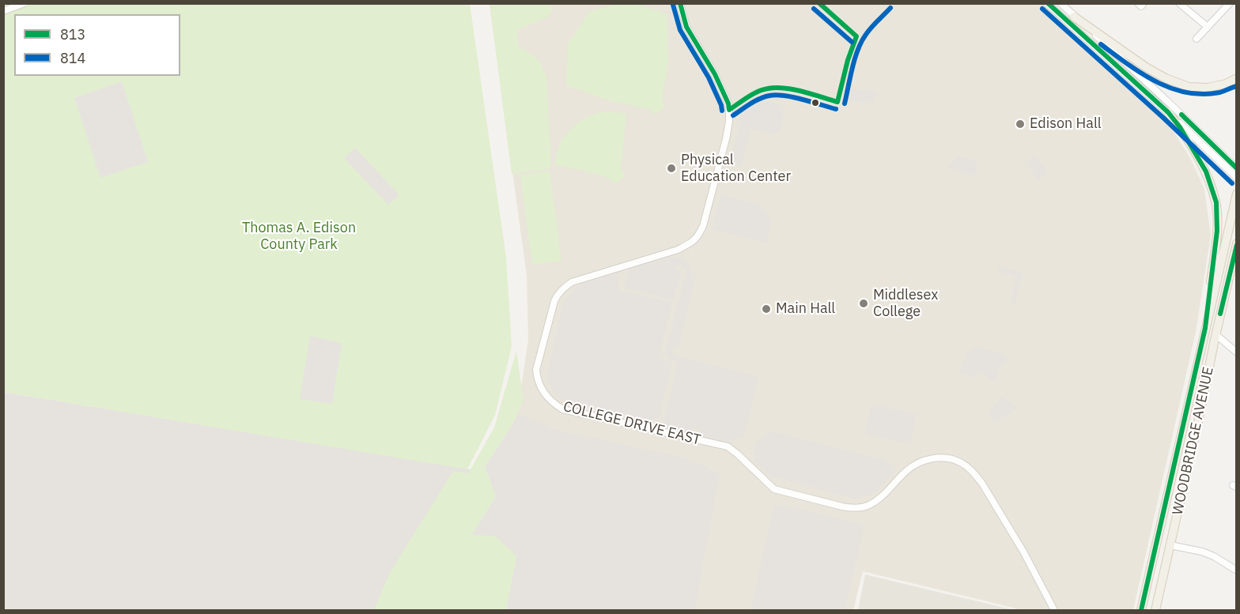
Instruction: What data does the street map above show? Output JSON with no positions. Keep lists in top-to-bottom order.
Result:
{
  "streets": {
    "main road": ["WOODBRIDGE AVENUE"],
    "street": ["COLLEGE DRIVE EAST"]
  },
  "parks": ["Thomas A. Edison County Park"],
  "places": [
    "Edison Hall",
    "Physical Education Center",
    "Middlesex College",
    "Main Hall"
  ],
  "lines": ["transit line 813", "transit line 814"],
  "legend": ["813", "814"]
}
